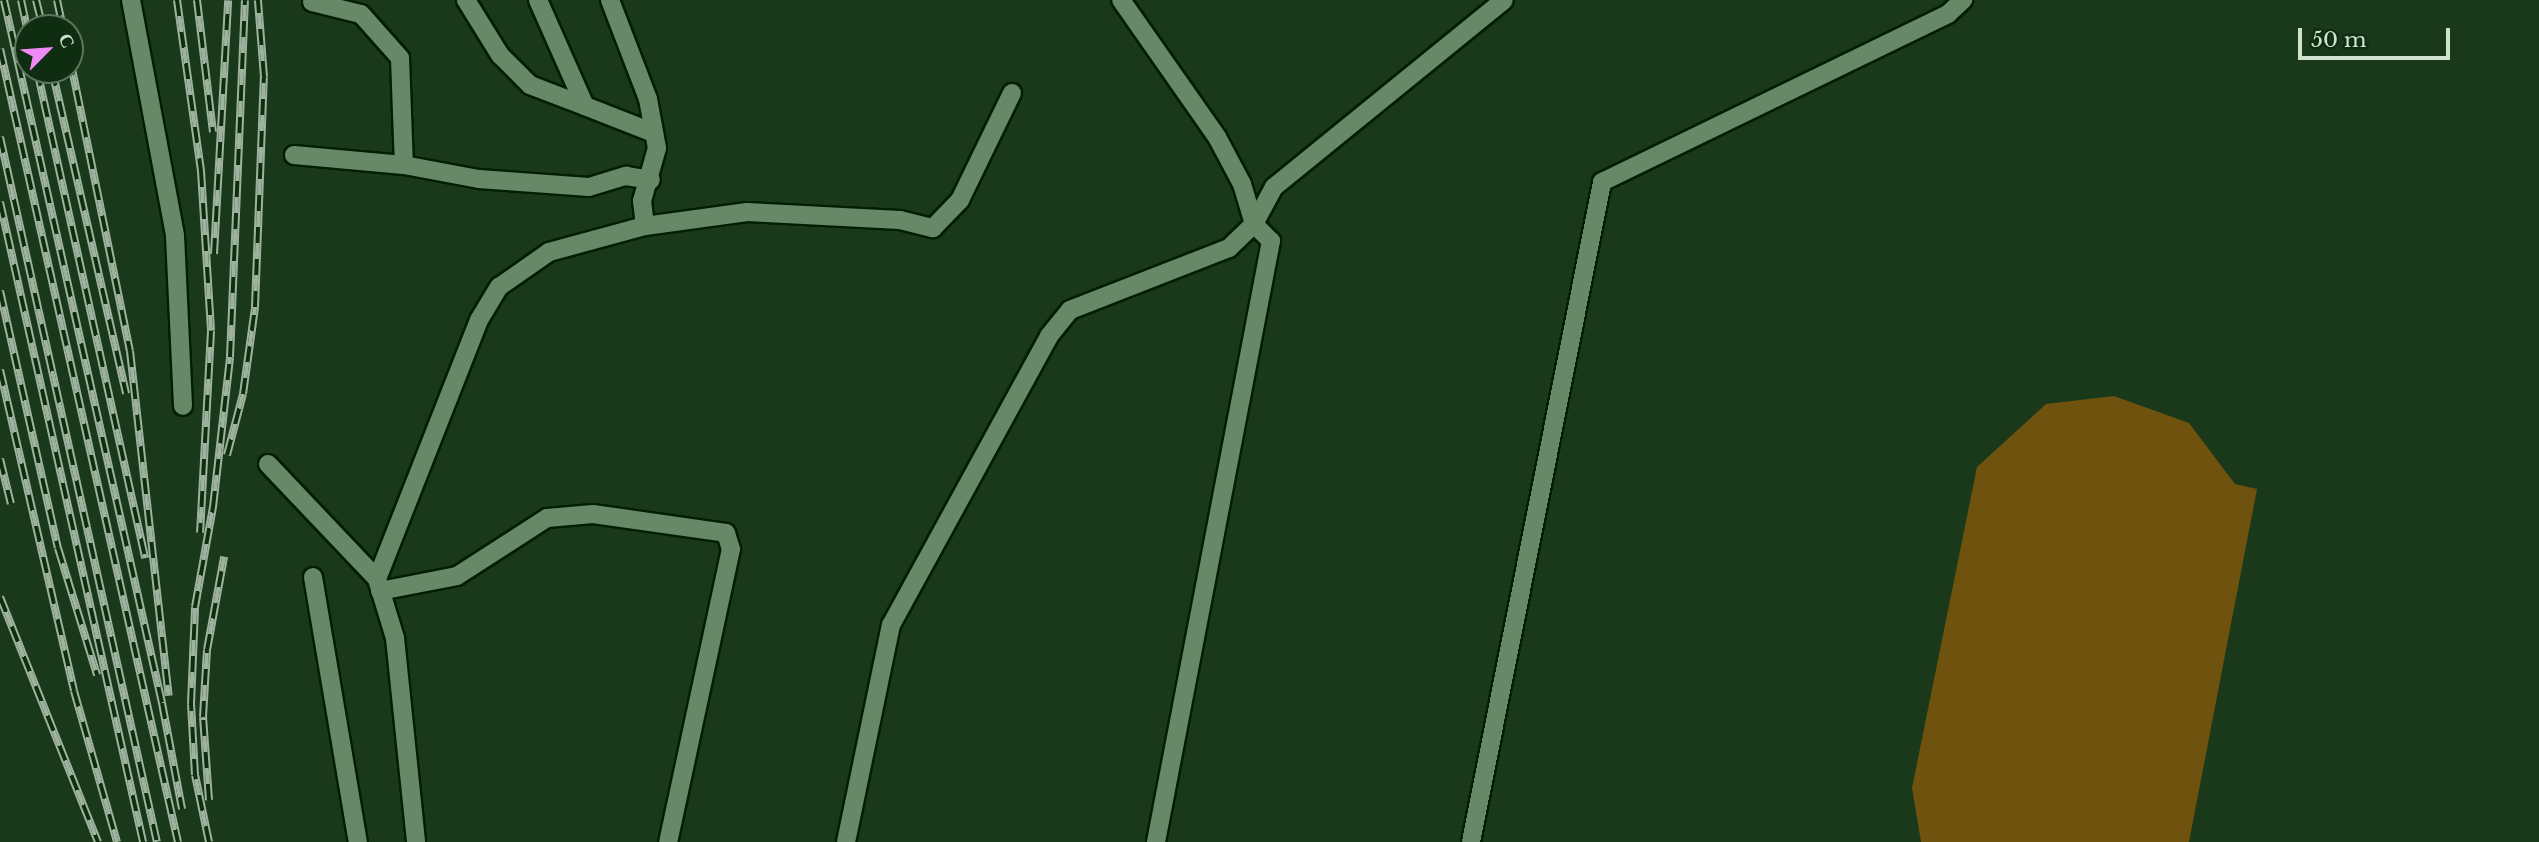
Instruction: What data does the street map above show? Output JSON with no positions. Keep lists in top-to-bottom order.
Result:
{
  "scale_bar": "50 m",
  "north": "top right"
}
